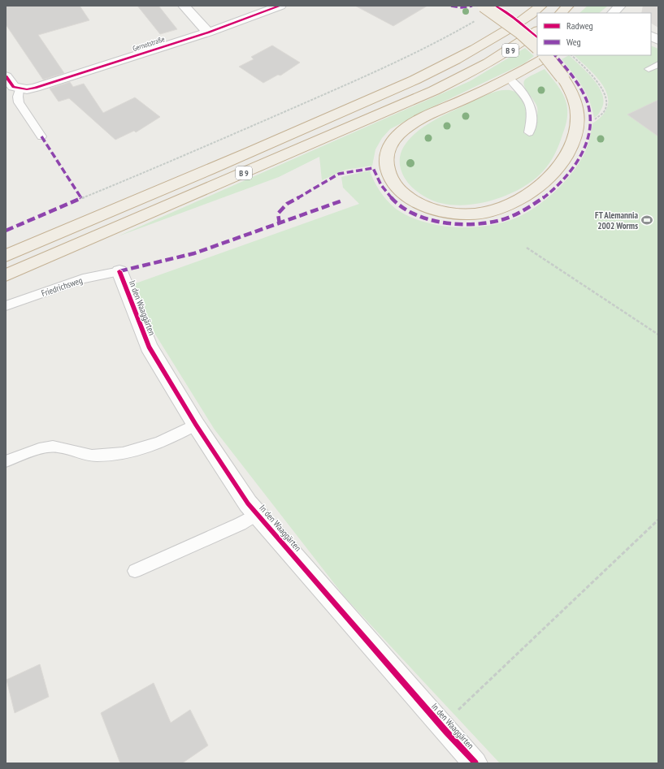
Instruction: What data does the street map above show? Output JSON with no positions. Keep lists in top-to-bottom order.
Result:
{
  "streets": {
    "highway": ["B 9"],
    "street": ["Gernotstraße", "In den Waaggärten"],
    "lane": ["Friedrichsweg"]
  },
  "crossings": [
    ["Friedrichsweg", "In den Waaggärten"]
  ],
  "places": {
    "sports": ["FT Alemannia 2002 Worms"]
  },
  "legend": ["Radweg", "Weg"]
}
